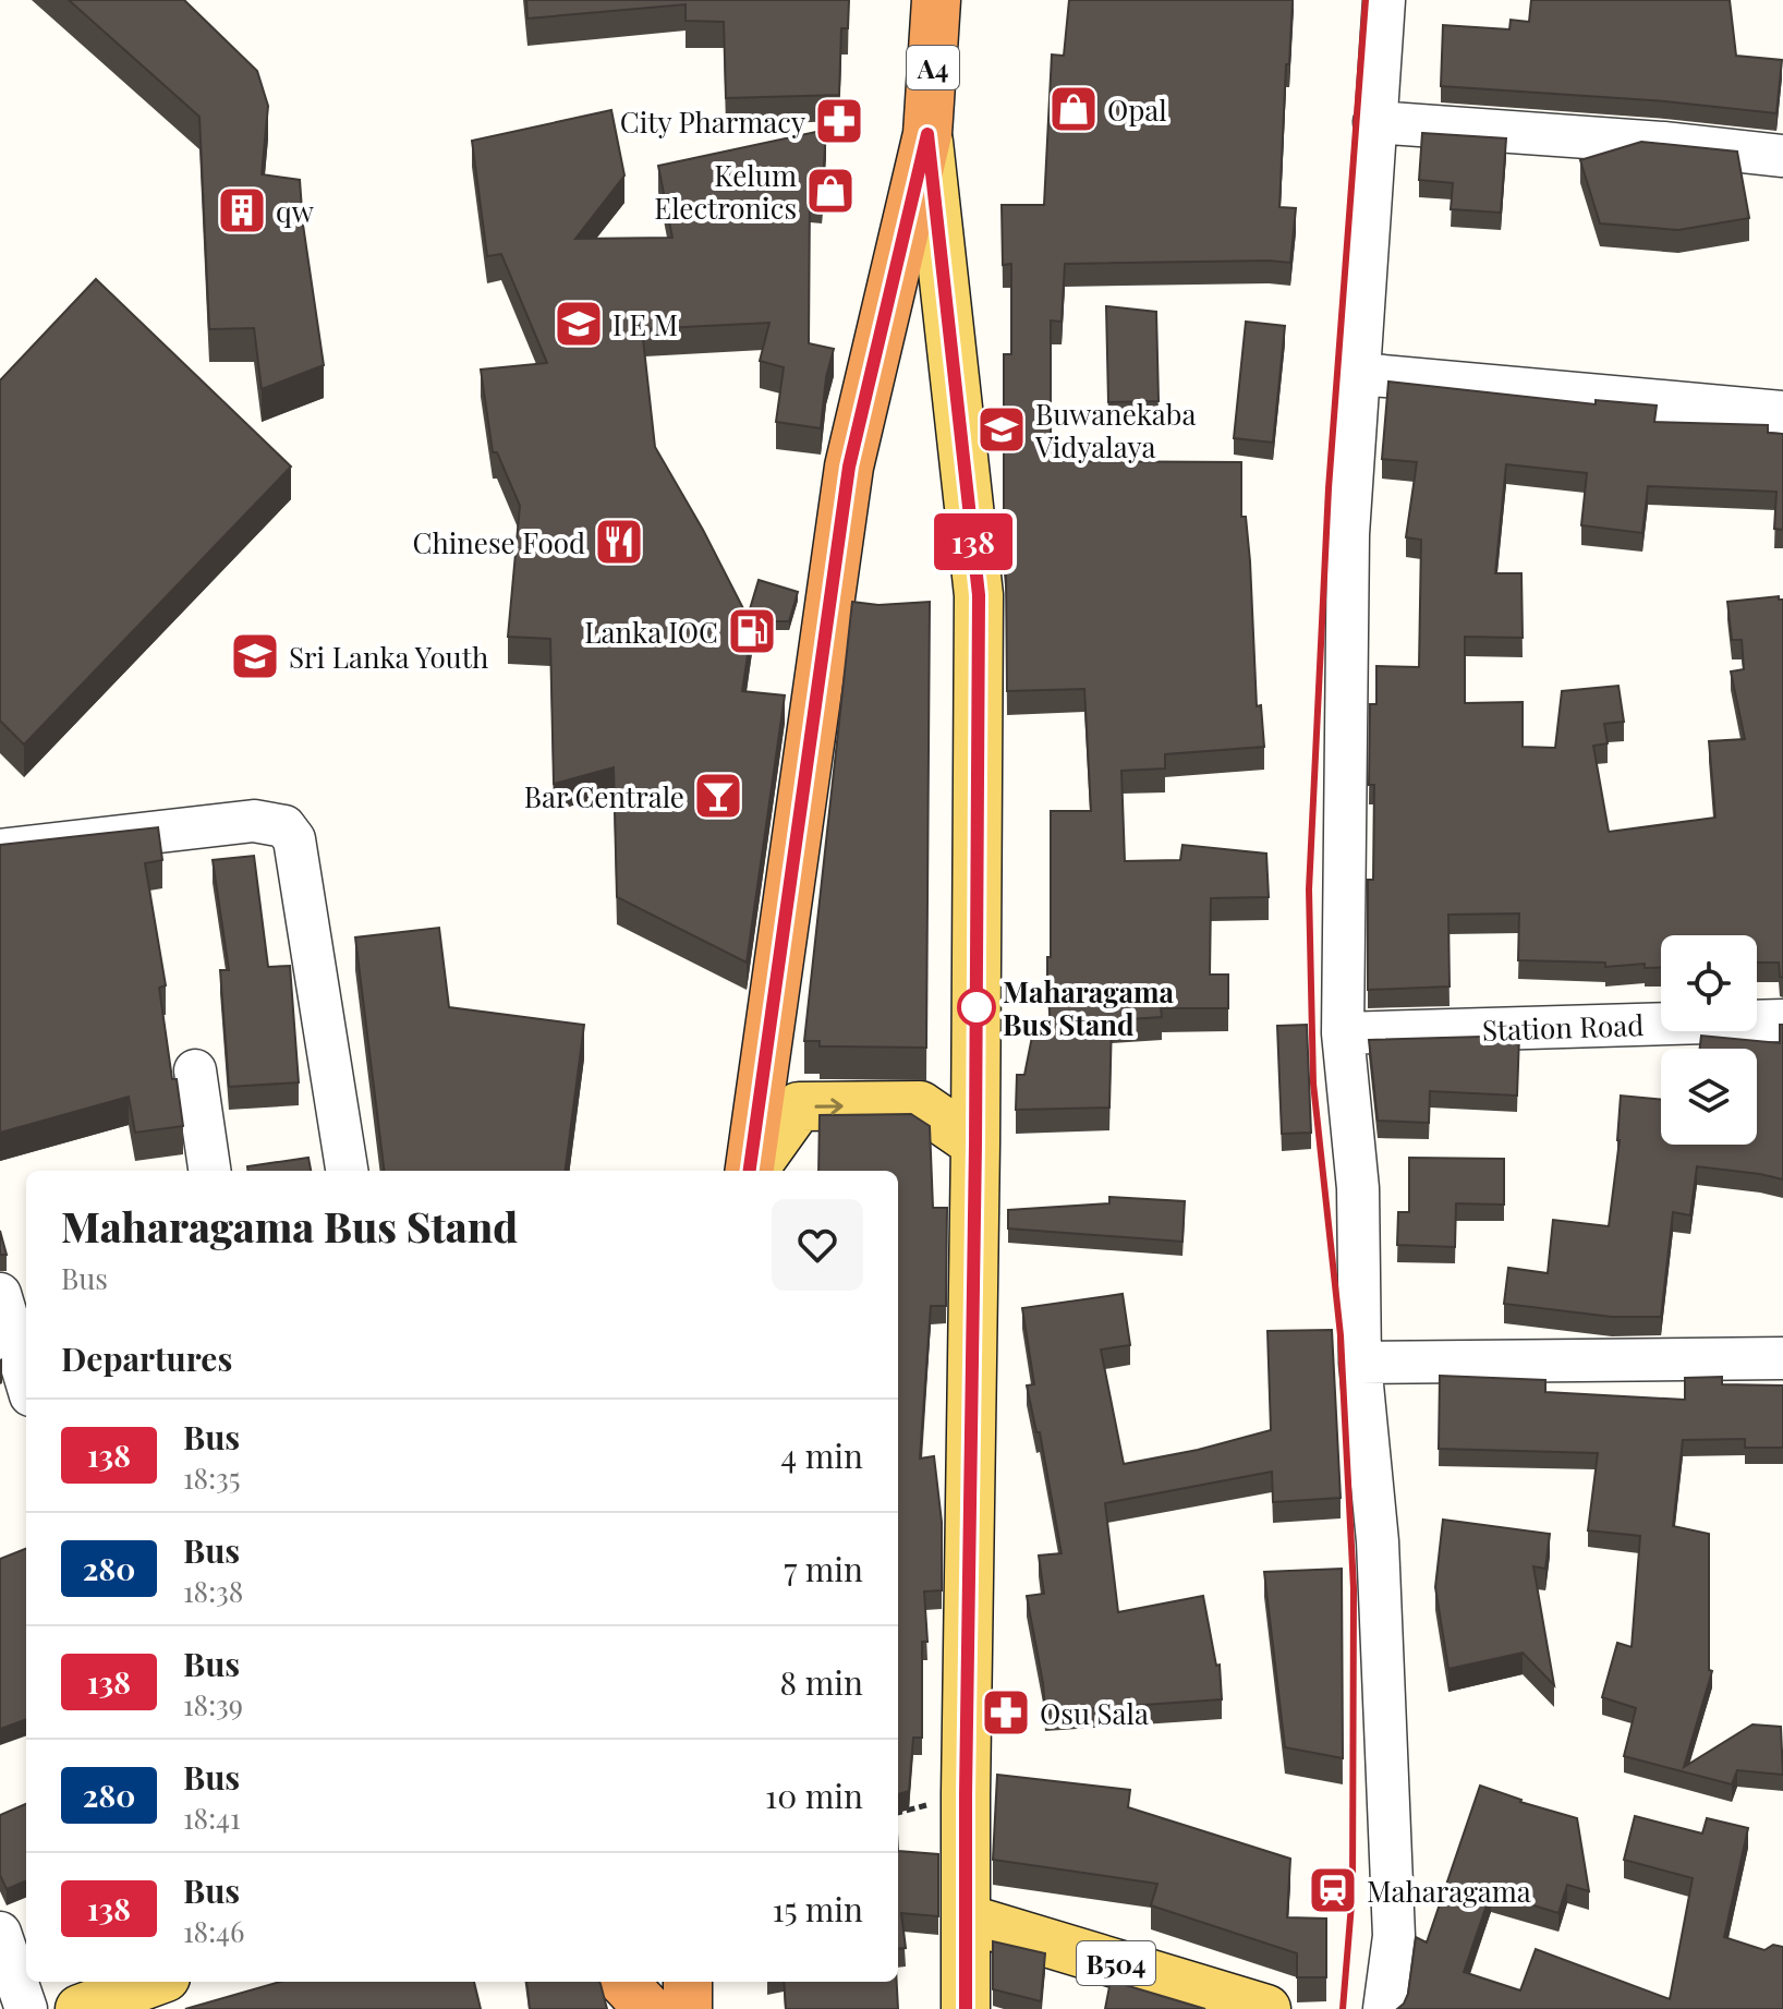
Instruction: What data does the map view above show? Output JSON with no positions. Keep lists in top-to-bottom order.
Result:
{
  "streets": {
    "highway": ["A4"],
    "main road": ["B504"],
    "street": ["Station Road"]
  },
  "places": {
    "shop": ["Opal", "Kelum Electronics"],
    "pharmacy": ["City Pharmacy", "Osu Sala"],
    "building": ["qw"],
    "school or university": ["I E M", "Buwanekaba Vidyalaya", "Sri Lanka Youth"],
    "restaurant": ["Chinese Food"],
    "fuel station": ["Lanka IOC"],
    "bar": ["Bar Centrale"],
    "other": ["Maharagama Bus Stand"],
    "station": ["Maharagama"]
  },
  "lines": ["bus line 138"],
  "page": {
    "on_map": "138",
    "heading": [
      ["Maharagama Bus Stand", "Bus"],
      "Departures"
    ],
    "list": [
      {
        "mark": "138",
        "name": "Bus",
        "note": "18:35",
        "value": "4 min"
      },
      {
        "mark": "280",
        "name": "Bus",
        "note": "18:38",
        "value": "7 min"
      },
      {
        "mark": "138",
        "name": "Bus",
        "note": "18:39",
        "value": "8 min"
      },
      {
        "mark": "280",
        "name": "Bus",
        "note": "18:41",
        "value": "10 min"
      },
      {
        "mark": "138",
        "name": "Bus",
        "note": "18:46",
        "value": "15 min"
      }
    ]
  }
}
